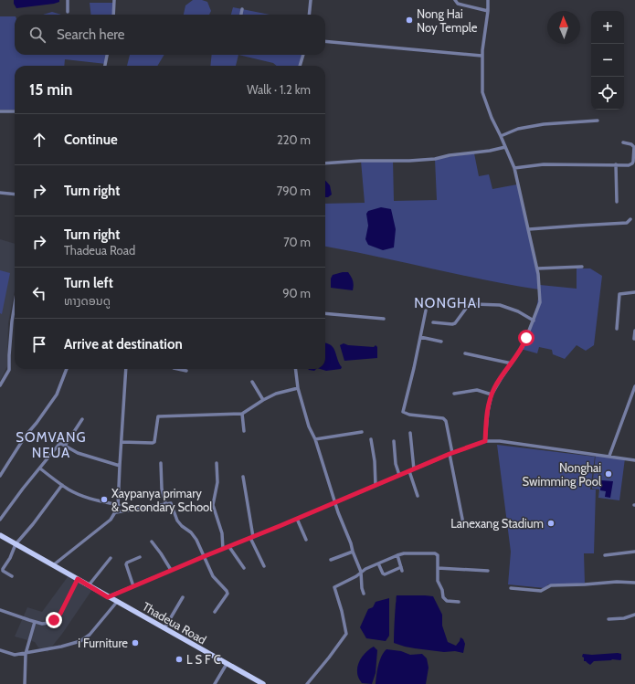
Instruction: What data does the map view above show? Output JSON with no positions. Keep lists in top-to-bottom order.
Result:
{
  "streets": {
    "main road": ["Thadeua Road"]
  },
  "districts": ["NONGHAI", "SOMVANG NEUA"],
  "places": [
    "Nong Hai Noy Temple",
    "Nonghai Swimming Pool",
    "Xaypanya primary & Secondary School",
    "Lanexang Stadium",
    "i Furniture",
    "L S F C"
  ],
  "north": "top",
  "page": {
    "map_buttons": ["+", "−"],
    "search": "Search here",
    "heading": ["15 min", "Walk · 1.2 km"],
    "list": [
      ["Continue", "220 m"],
      ["Turn right", "790 m"],
      ["Turn right", "Thadeua Road", "70 m"],
      ["Turn left", "ທາງດອນດູ", "90 m"],
      "Arrive at destination"
    ]
  }
}
